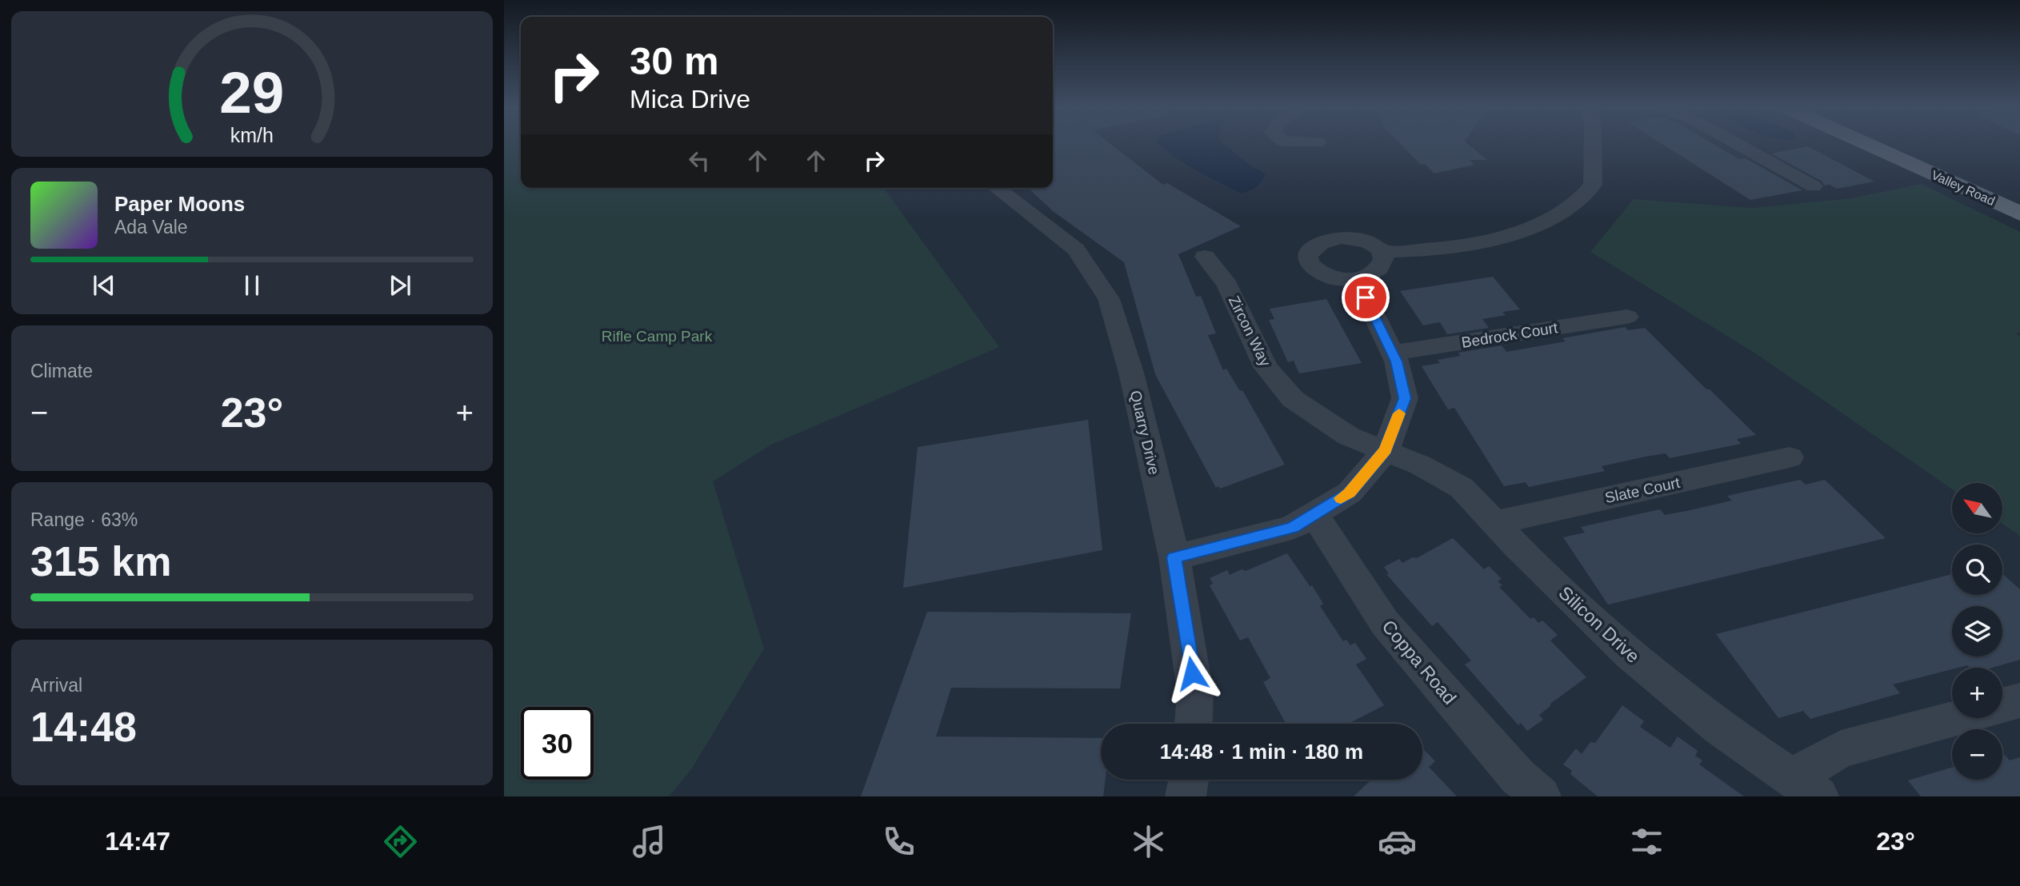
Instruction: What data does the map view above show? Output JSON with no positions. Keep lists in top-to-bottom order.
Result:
{
  "streets": {
    "main road": ["Valley Road"],
    "street": [
      "Zircon Way",
      "Bedrock Court",
      "Quarry Drive",
      "Slate Court",
      "Silicon Drive",
      "Coppa Road"
    ]
  },
  "crossings": [
    ["Zircon Way", "Silicon Drive"],
    ["Slate Court", "Silicon Drive"]
  ],
  "parks": ["Rifle Camp Park"],
  "north": "top left",
  "page": {
    "turn": ["30 m", "Mica Drive"],
    "song": ["Paper Moons", "Ada Vale"],
    "tile": [
      "Climate",
      ["Range · 63%", "315 km"],
      ["Arrival", "14:48"]
    ],
    "heat": ["−", "23°", "+"],
    "map_buttons": ["+", "−"],
    "limit": "30",
    "trip": "14:48 · 1 min · 180 m",
    "tabs": ["14:47", "23°"],
    "gauge": ["29", "km/h"]
  }
}
